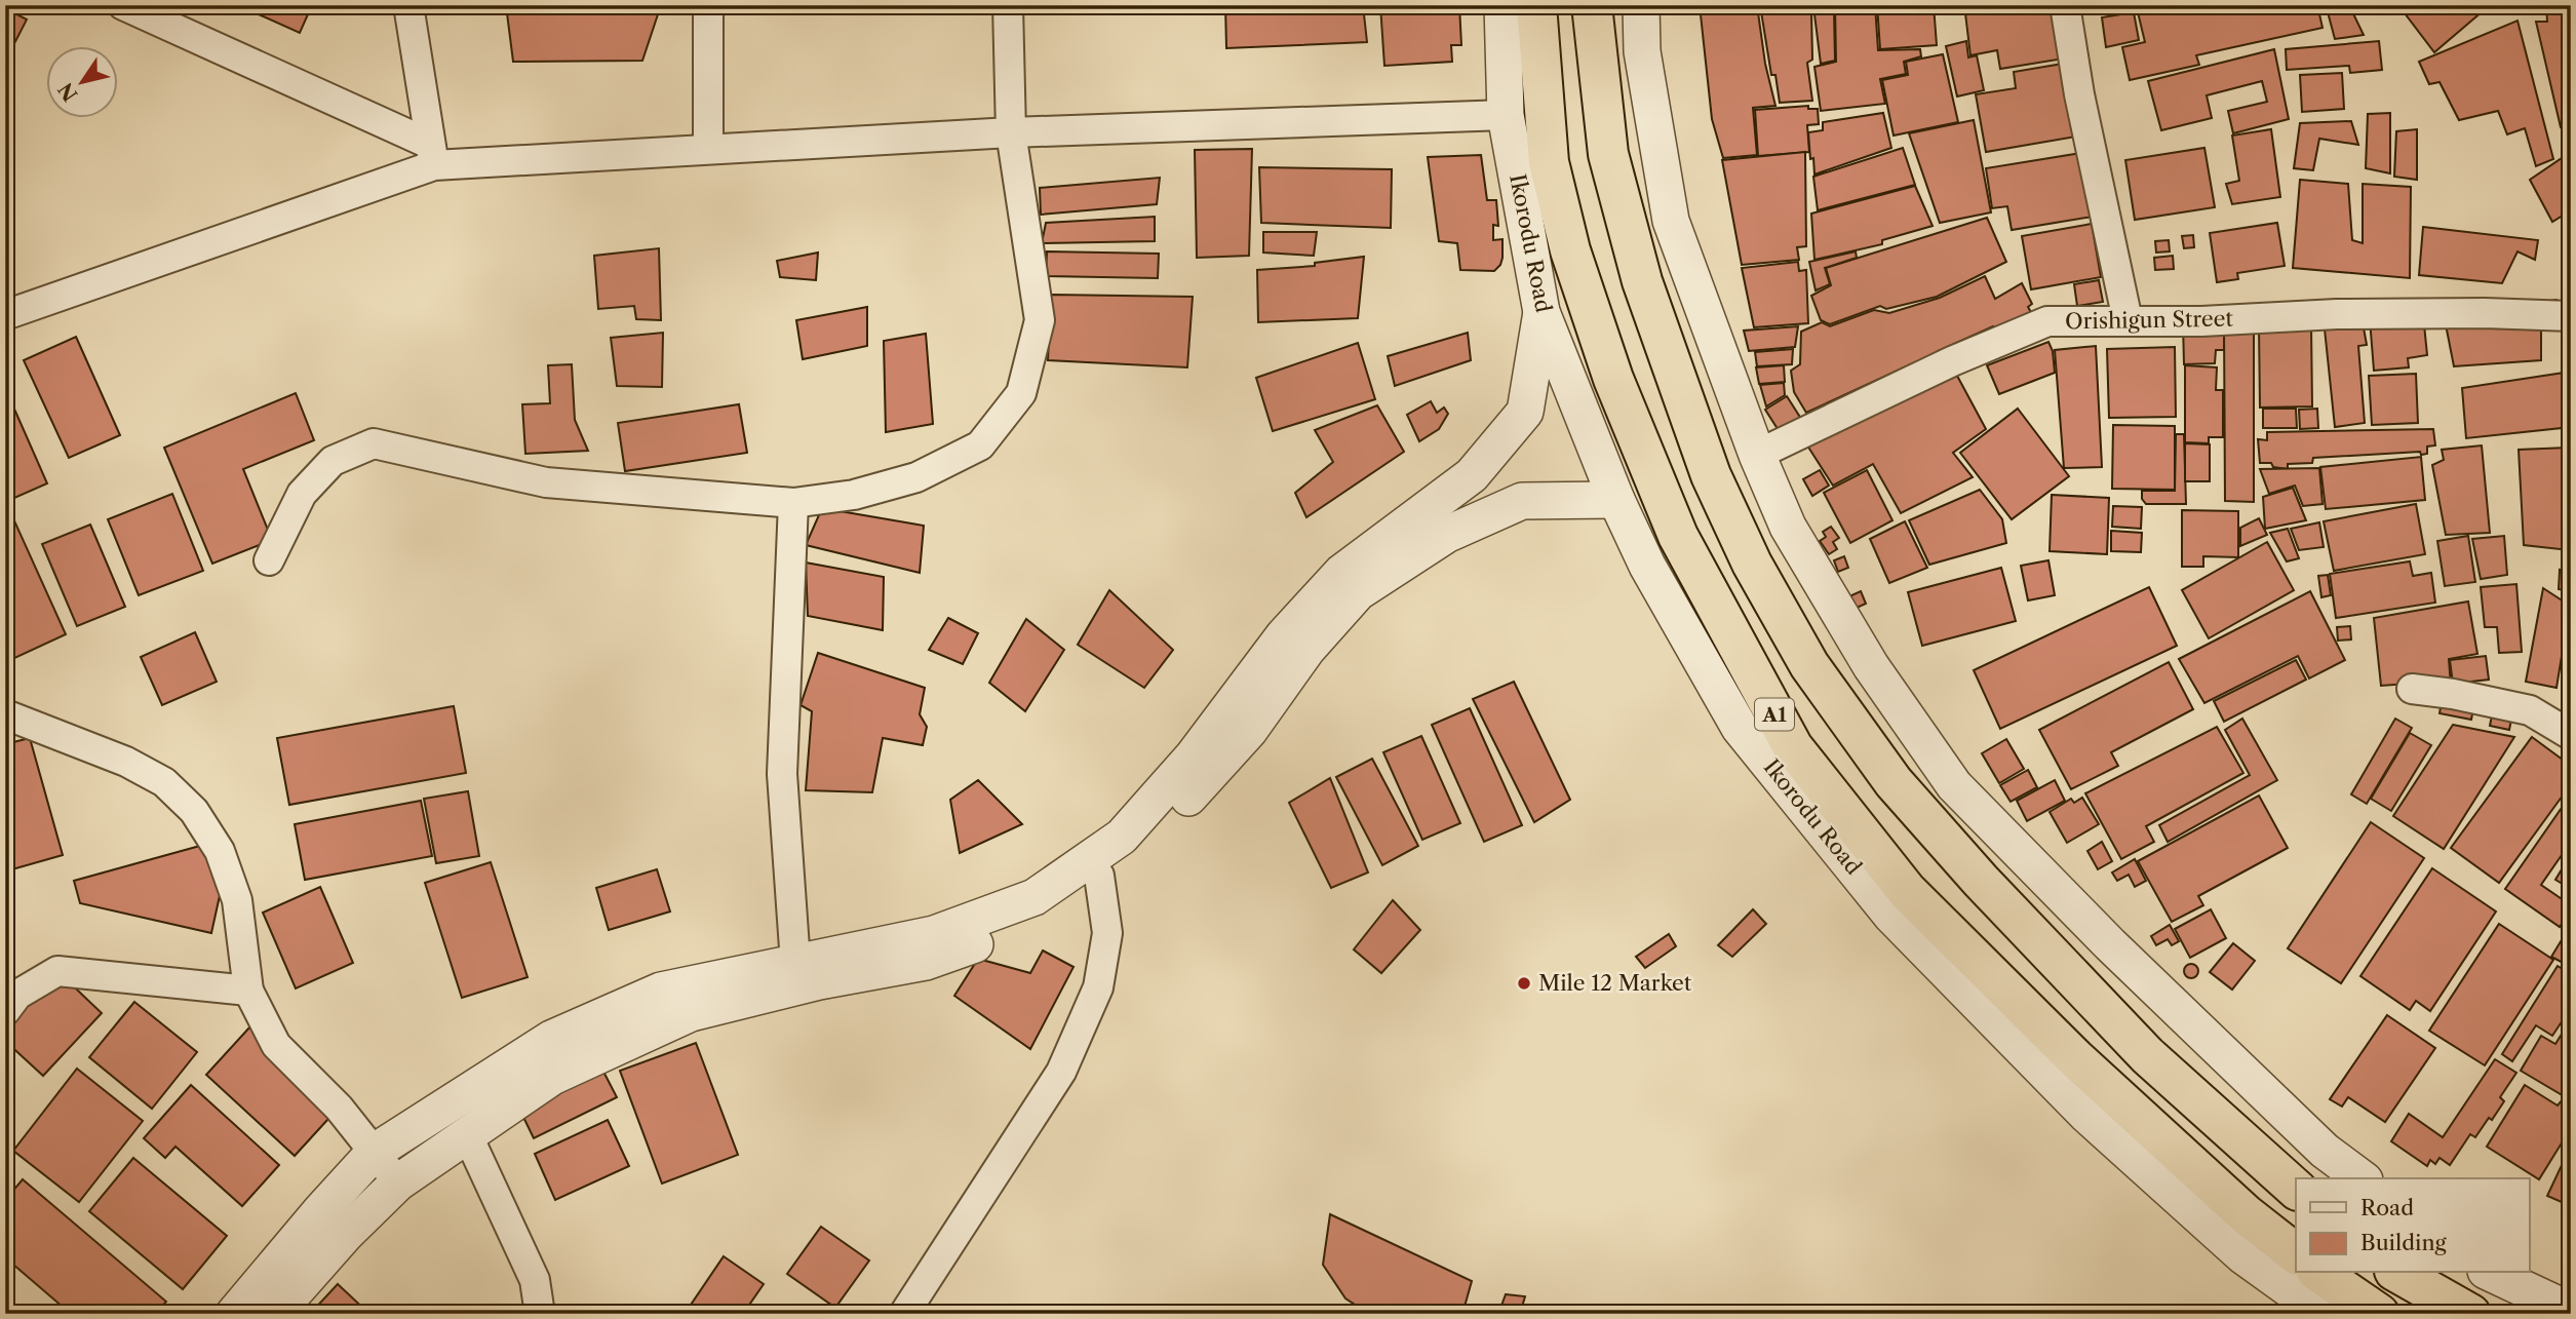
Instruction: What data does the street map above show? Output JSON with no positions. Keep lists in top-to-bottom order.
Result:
{
  "streets": {
    "highway": ["Ikorodu Road", "A1"],
    "street": ["Orishigun Street"]
  },
  "places": ["Mile 12 Market"],
  "legend": ["Road", "Building"],
  "north": "bottom left"
}
